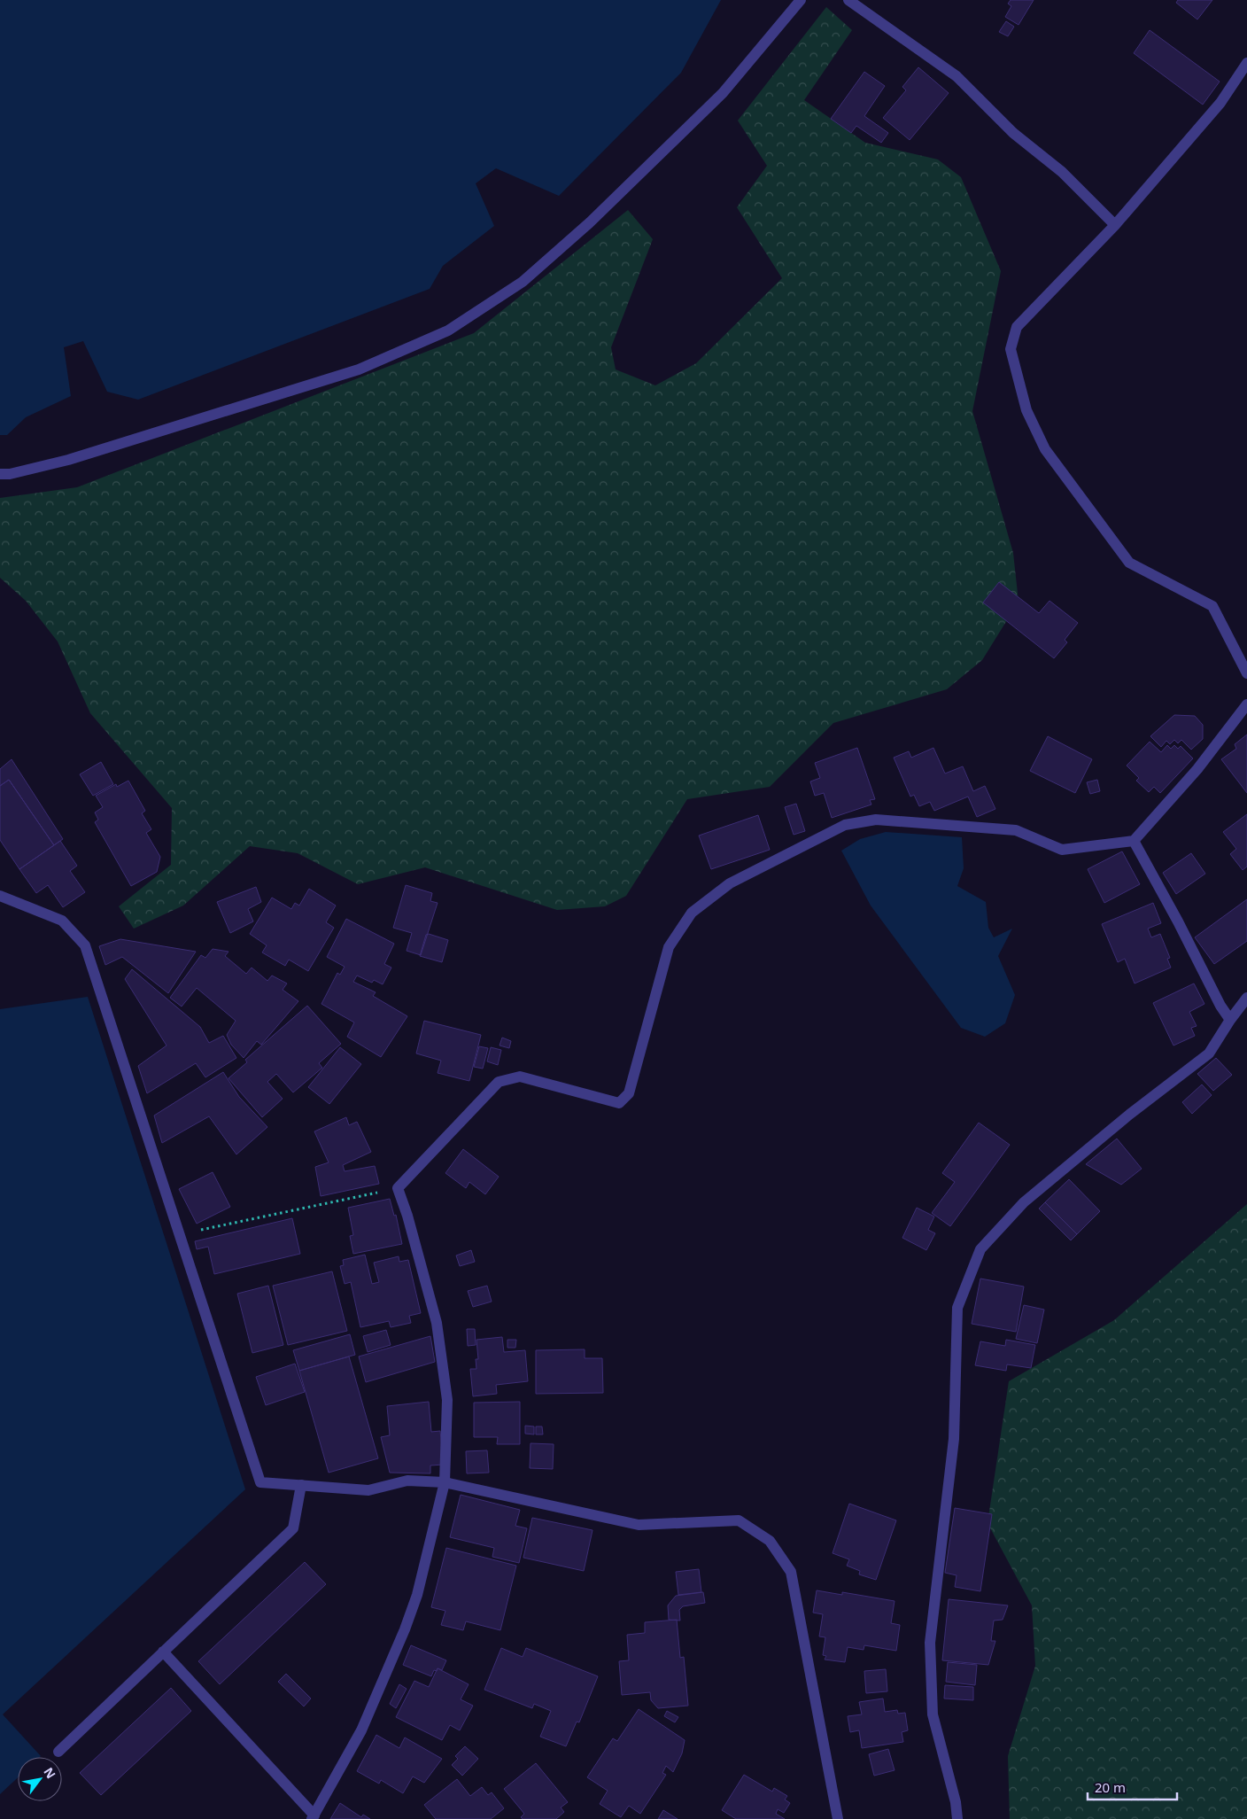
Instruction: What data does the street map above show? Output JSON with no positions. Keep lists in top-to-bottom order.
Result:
{
  "scale_bar": "20 m",
  "north": "top right"
}
